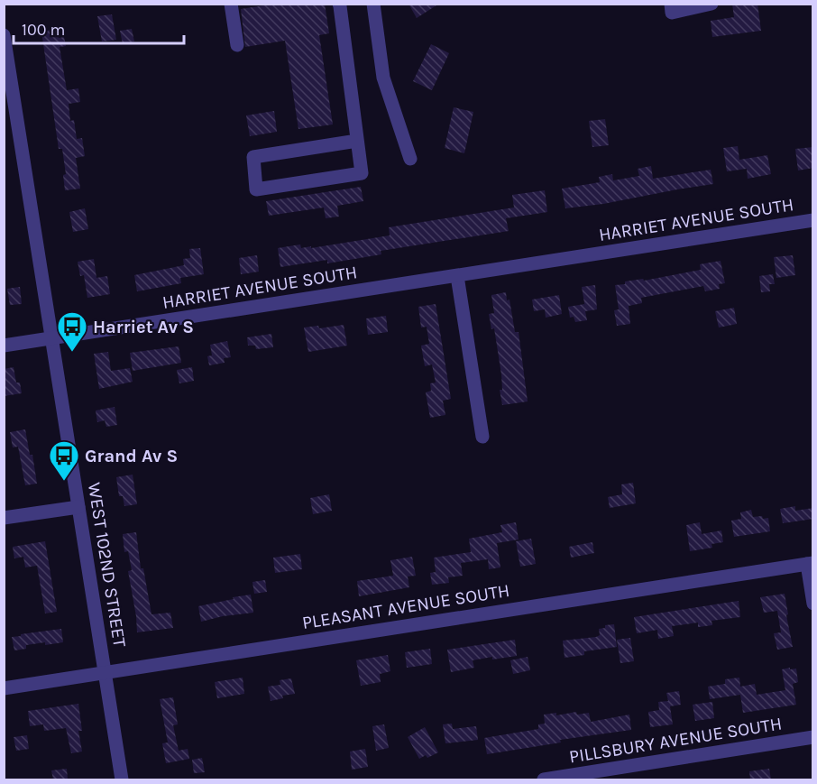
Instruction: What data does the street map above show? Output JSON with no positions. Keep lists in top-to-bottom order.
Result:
{
  "streets": {
    "street": [
      "HARRIET AVENUE SOUTH",
      "WEST 102ND STREET",
      "PLEASANT AVENUE SOUTH",
      "PILLSBURY AVENUE SOUTH"
    ]
  },
  "crossings": [
    ["HARRIET AVENUE SOUTH", "WEST 102ND STREET"],
    ["WEST 102ND STREET", "PLEASANT AVENUE SOUTH"]
  ],
  "places": {
    "bus stop": ["Harriet Av S", "Grand Av S"]
  },
  "scale_bar": "100 m"
}
